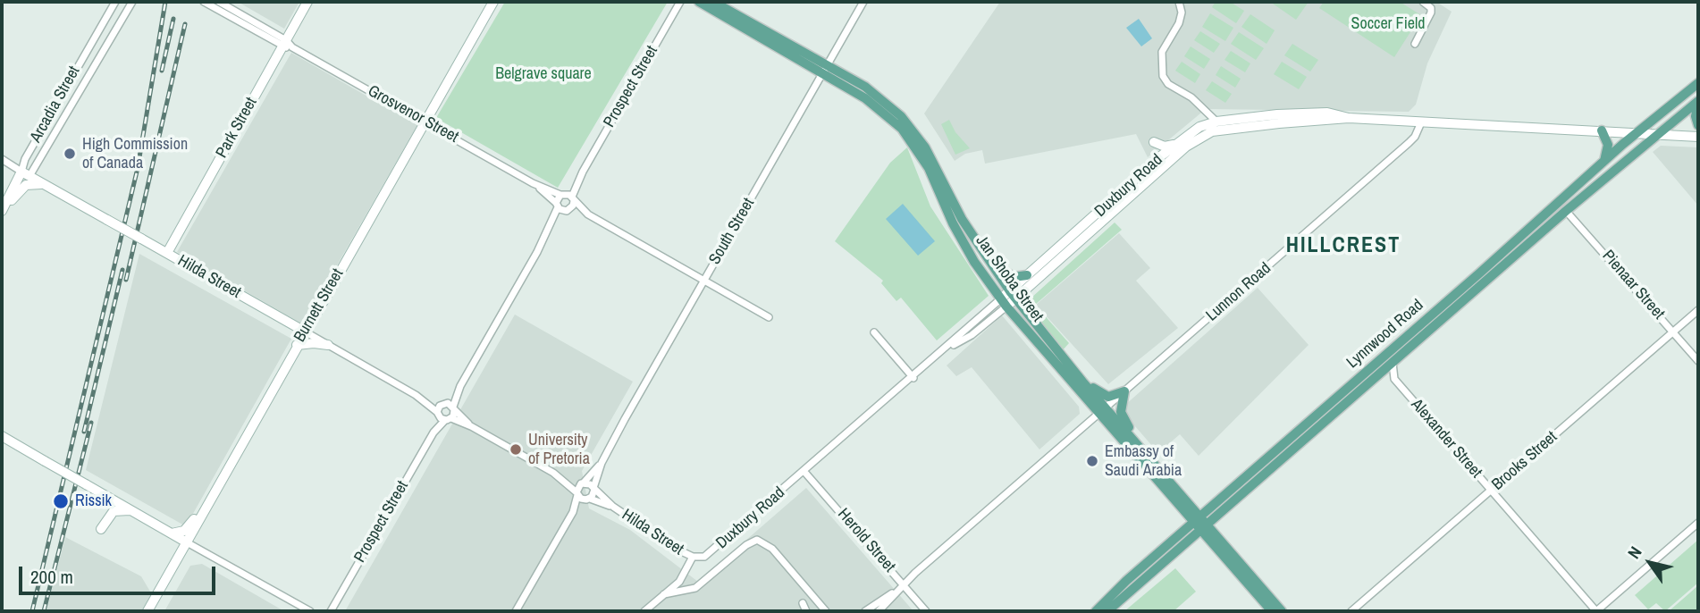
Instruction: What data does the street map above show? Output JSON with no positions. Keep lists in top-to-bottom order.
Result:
{
  "streets": {
    "main road": ["Jan Shoba Street", "Lynnwood Road"],
    "street": [
      "Prospect Street",
      "Arcadia Street",
      "Grosvenor Street",
      "Park Street",
      "Duxbury Road",
      "South Street",
      "Hilda Street",
      "Pienaar Street",
      "Lunnon Road",
      "Burnett Street",
      "Alexander Street",
      "Brooks Street",
      "Herold Street"
    ]
  },
  "crossings": [
    ["Prospect Street", "Grosvenor Street"],
    ["Prospect Street", "Hilda Street"],
    ["Arcadia Street", "Hilda Street"],
    ["Grosvenor Street", "Park Street"],
    ["Grosvenor Street", "South Street"],
    ["Grosvenor Street", "Burnett Street"],
    ["Park Street", "Hilda Street"],
    ["Duxbury Road", "Hilda Street"],
    ["Duxbury Road", "Jan Shoba Street"],
    ["Duxbury Road", "Lunnon Road"],
    ["Duxbury Road", "Lynnwood Road"],
    ["Duxbury Road", "Herold Street"],
    ["South Street", "Hilda Street"],
    ["South Street", "Jan Shoba Street"],
    ["Hilda Street", "Burnett Street"],
    ["Jan Shoba Street", "Lunnon Road"],
    ["Jan Shoba Street", "Lynnwood Road"],
    ["Pienaar Street", "Lynnwood Road"],
    ["Pienaar Street", "Brooks Street"],
    ["Lunnon Road", "Herold Street"],
    ["Alexander Street", "Brooks Street"]
  ],
  "districts": ["HILLCREST"],
  "parks": ["Soccer Field", "Belgrave square"],
  "places": [
    "High Commission of Canada",
    "University of Pretoria",
    "Embassy of Saudi Arabia",
    "Rissik"
  ],
  "scale_bar": "200 m",
  "north": "top left"
}
